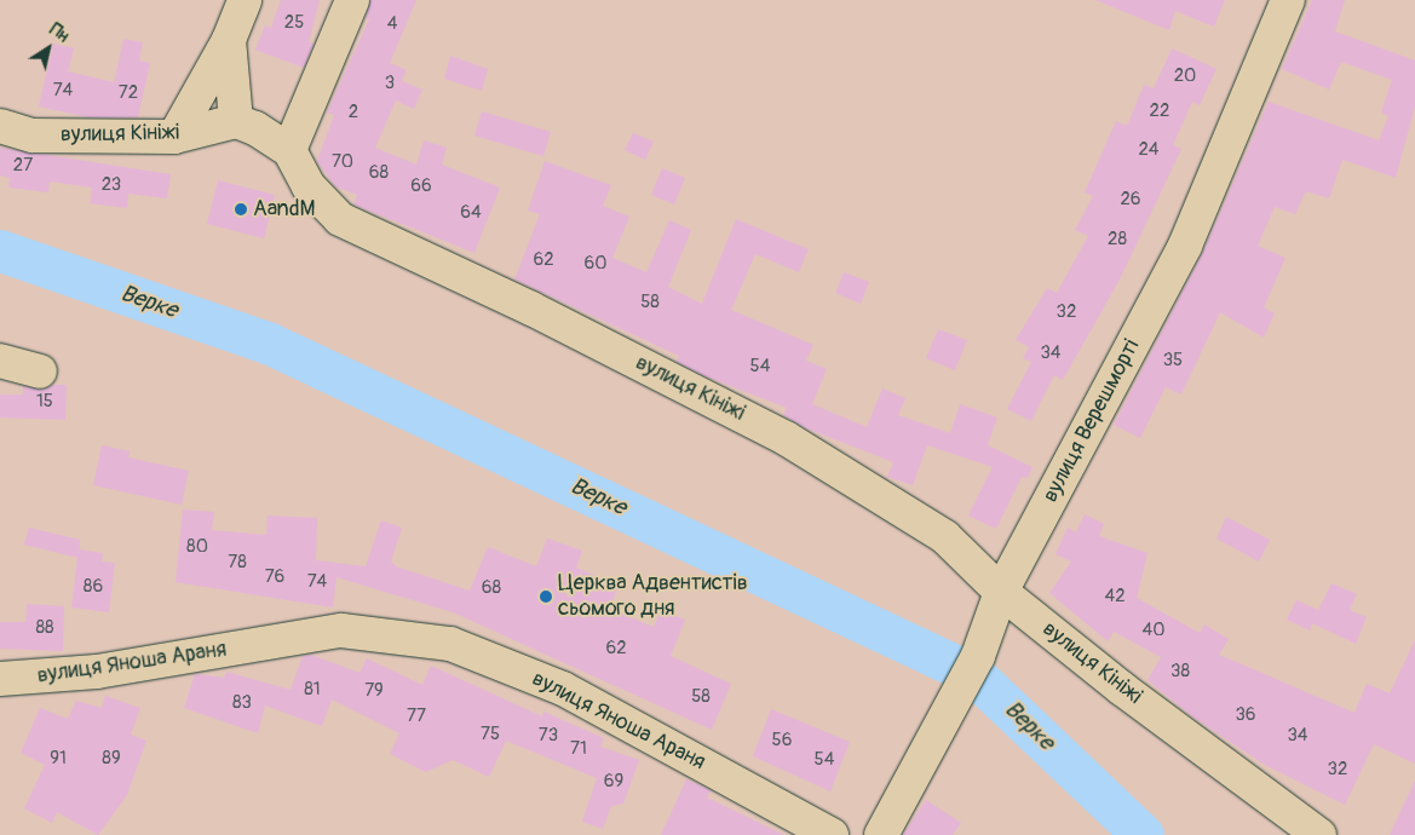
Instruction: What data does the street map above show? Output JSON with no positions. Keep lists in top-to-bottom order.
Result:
{
  "streets": {
    "street": ["вулиця Кініжі", "вулиця Верешморті", "вулиця Яноша Араня"]
  },
  "crossings": [
    ["вулиця Кініжі", "вулиця Верешморті"]
  ],
  "water": ["Верке"],
  "places": ["AandM", "Церква Адвентистів сьомого дня"],
  "house_numbers": [
    "25",
    "4",
    "20",
    "3",
    "74",
    "72",
    "22",
    "2",
    "24",
    "70",
    "27",
    "68",
    "23",
    "66",
    "26",
    "64",
    "28",
    "62",
    "60",
    "58",
    "32",
    "34",
    "35",
    "54",
    "15",
    "80",
    "78",
    "76",
    "74",
    "86",
    "68",
    "42",
    "88",
    "40",
    "62",
    "38",
    "81",
    "79",
    "58",
    "83",
    "36",
    "77",
    "75",
    "73",
    "34",
    "56",
    "71",
    "91",
    "89",
    "54",
    "32",
    "69"
  ],
  "north": "top right"
}
